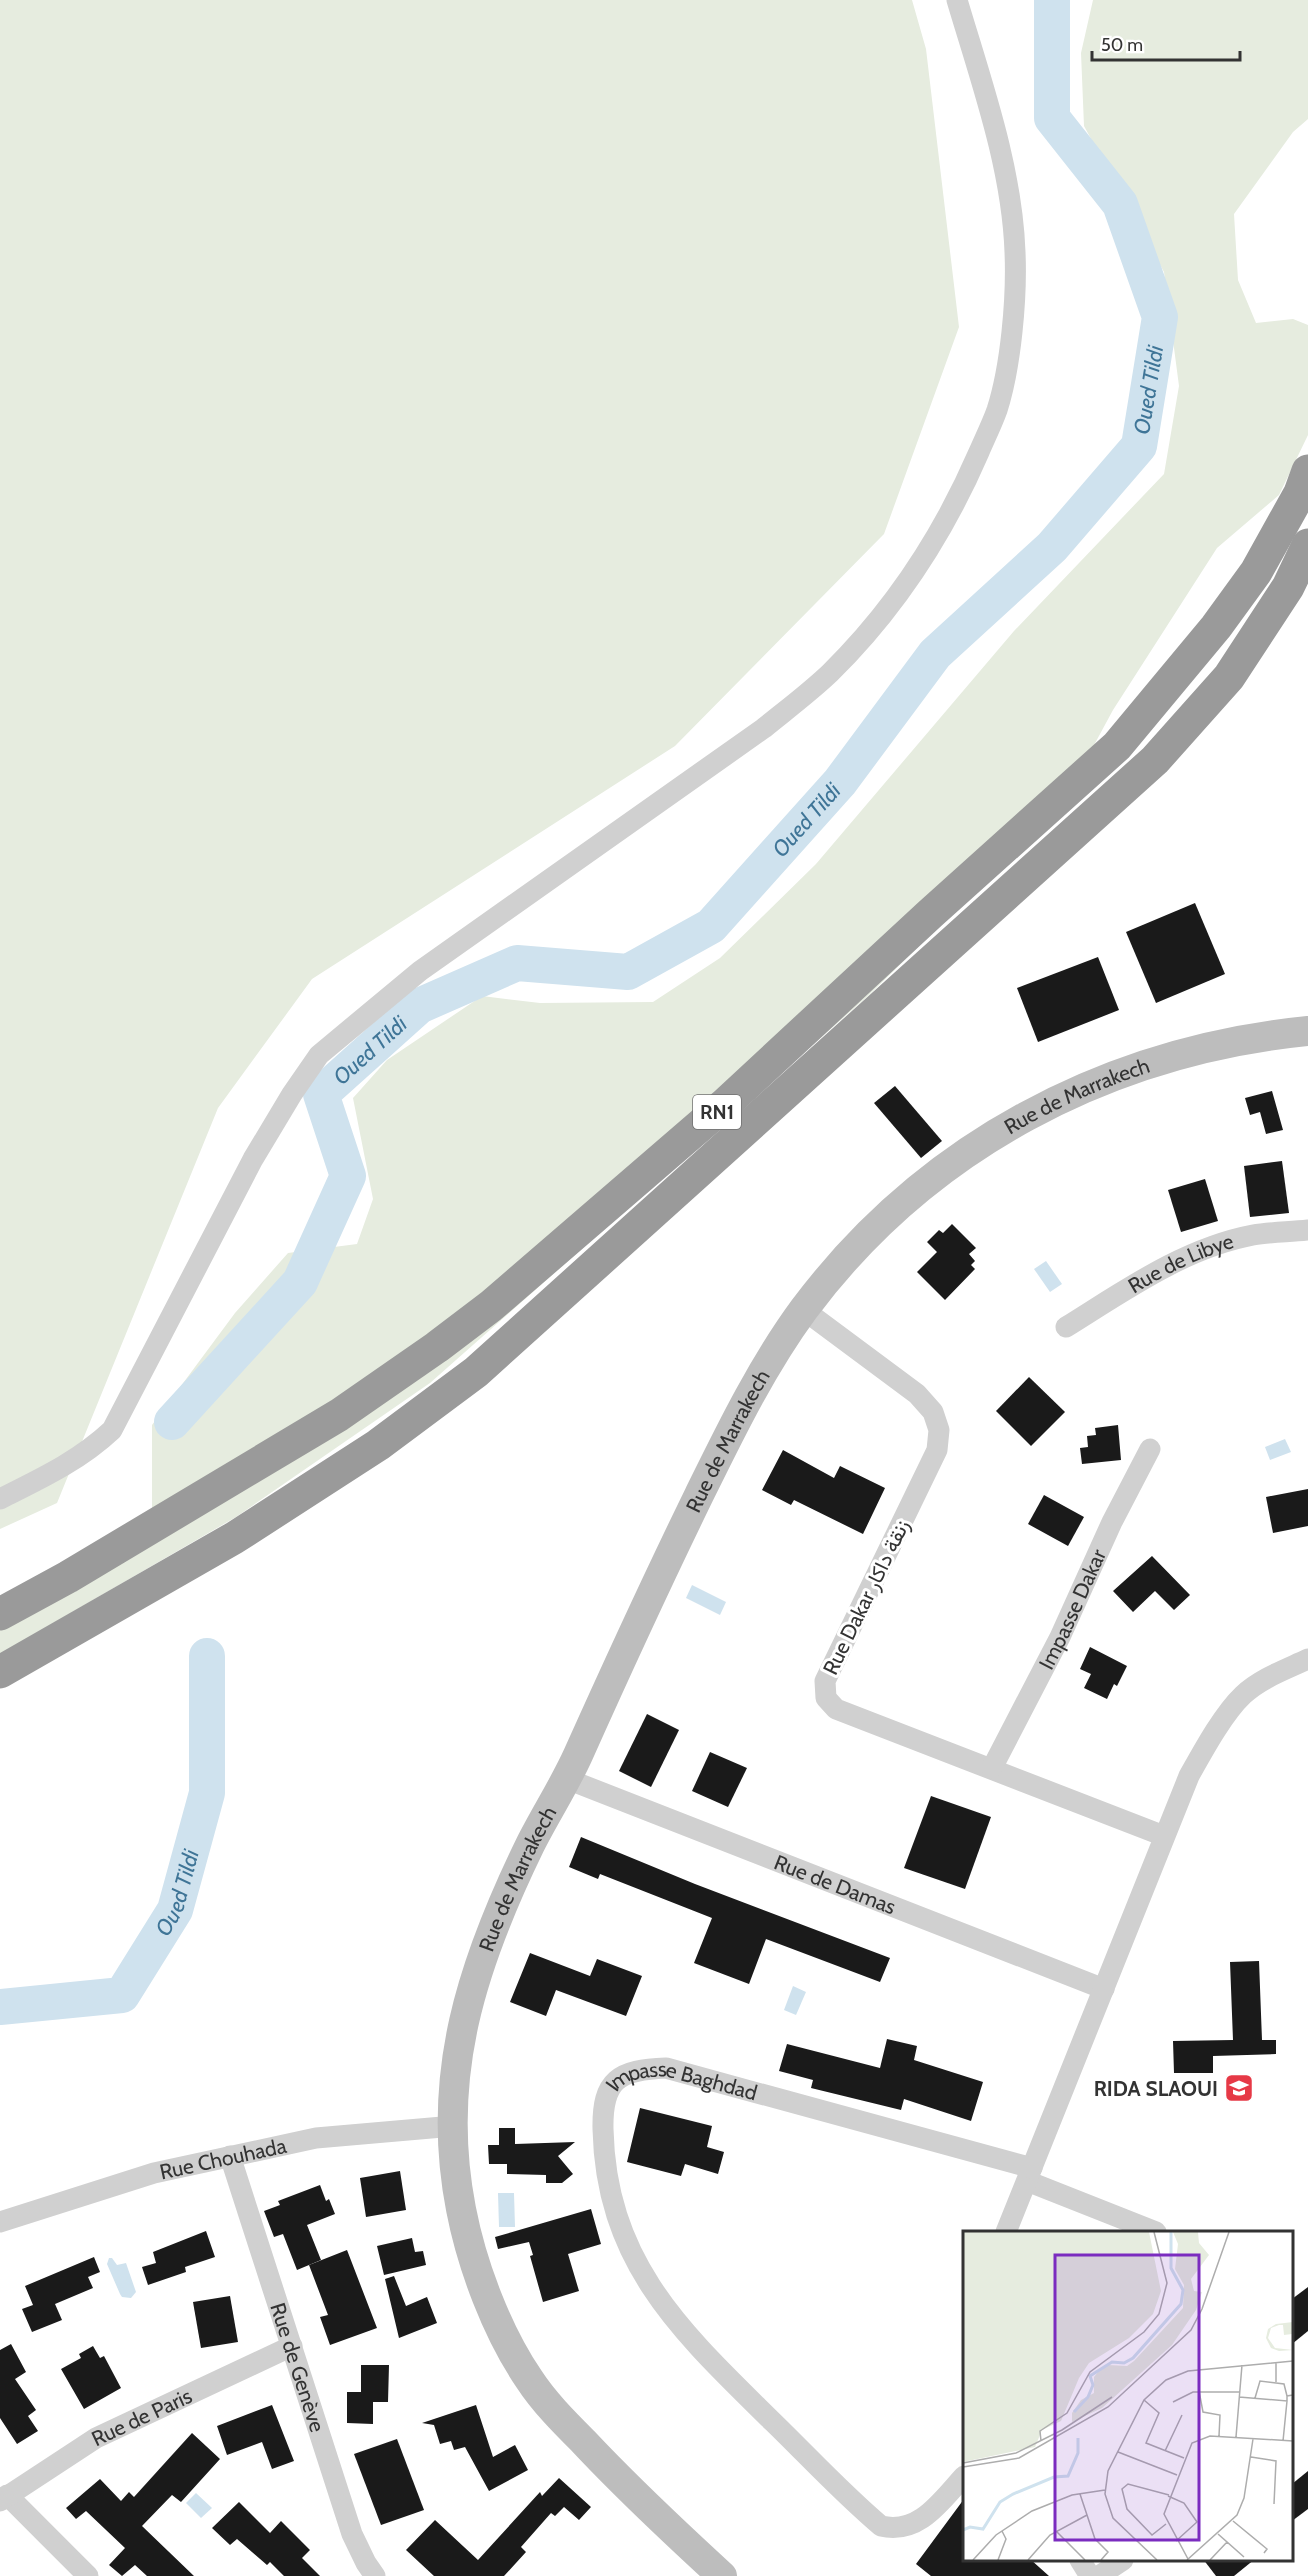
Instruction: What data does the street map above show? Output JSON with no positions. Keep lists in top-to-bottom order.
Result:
{
  "streets": {
    "highway": ["RN1"],
    "street": [
      "Rue de Marrakech",
      "Rue de Libye",
      "Rue Dakar زنقة داكار",
      "Impasse Dakar",
      "Rue de Damas",
      "Impasse Baghdad",
      "Rue Chouhada",
      "Rue de Genève",
      "Rue de Paris"
    ]
  },
  "crossings": [
    ["Rue de Marrakech", "Rue Dakar زنقة داكار"],
    ["Rue de Marrakech", "Rue de Damas"],
    ["Rue de Marrakech", "Rue Chouhada"],
    ["Rue Dakar زنقة داكار", "Impasse Dakar"],
    ["Rue Chouhada", "Rue de Genève"],
    ["Rue de Genève", "Rue de Paris"]
  ],
  "water": ["Oued Tildi"],
  "places": {
    "school or university": ["RIDA SLAOUI"]
  },
  "scale_bar": "50 m"
}
